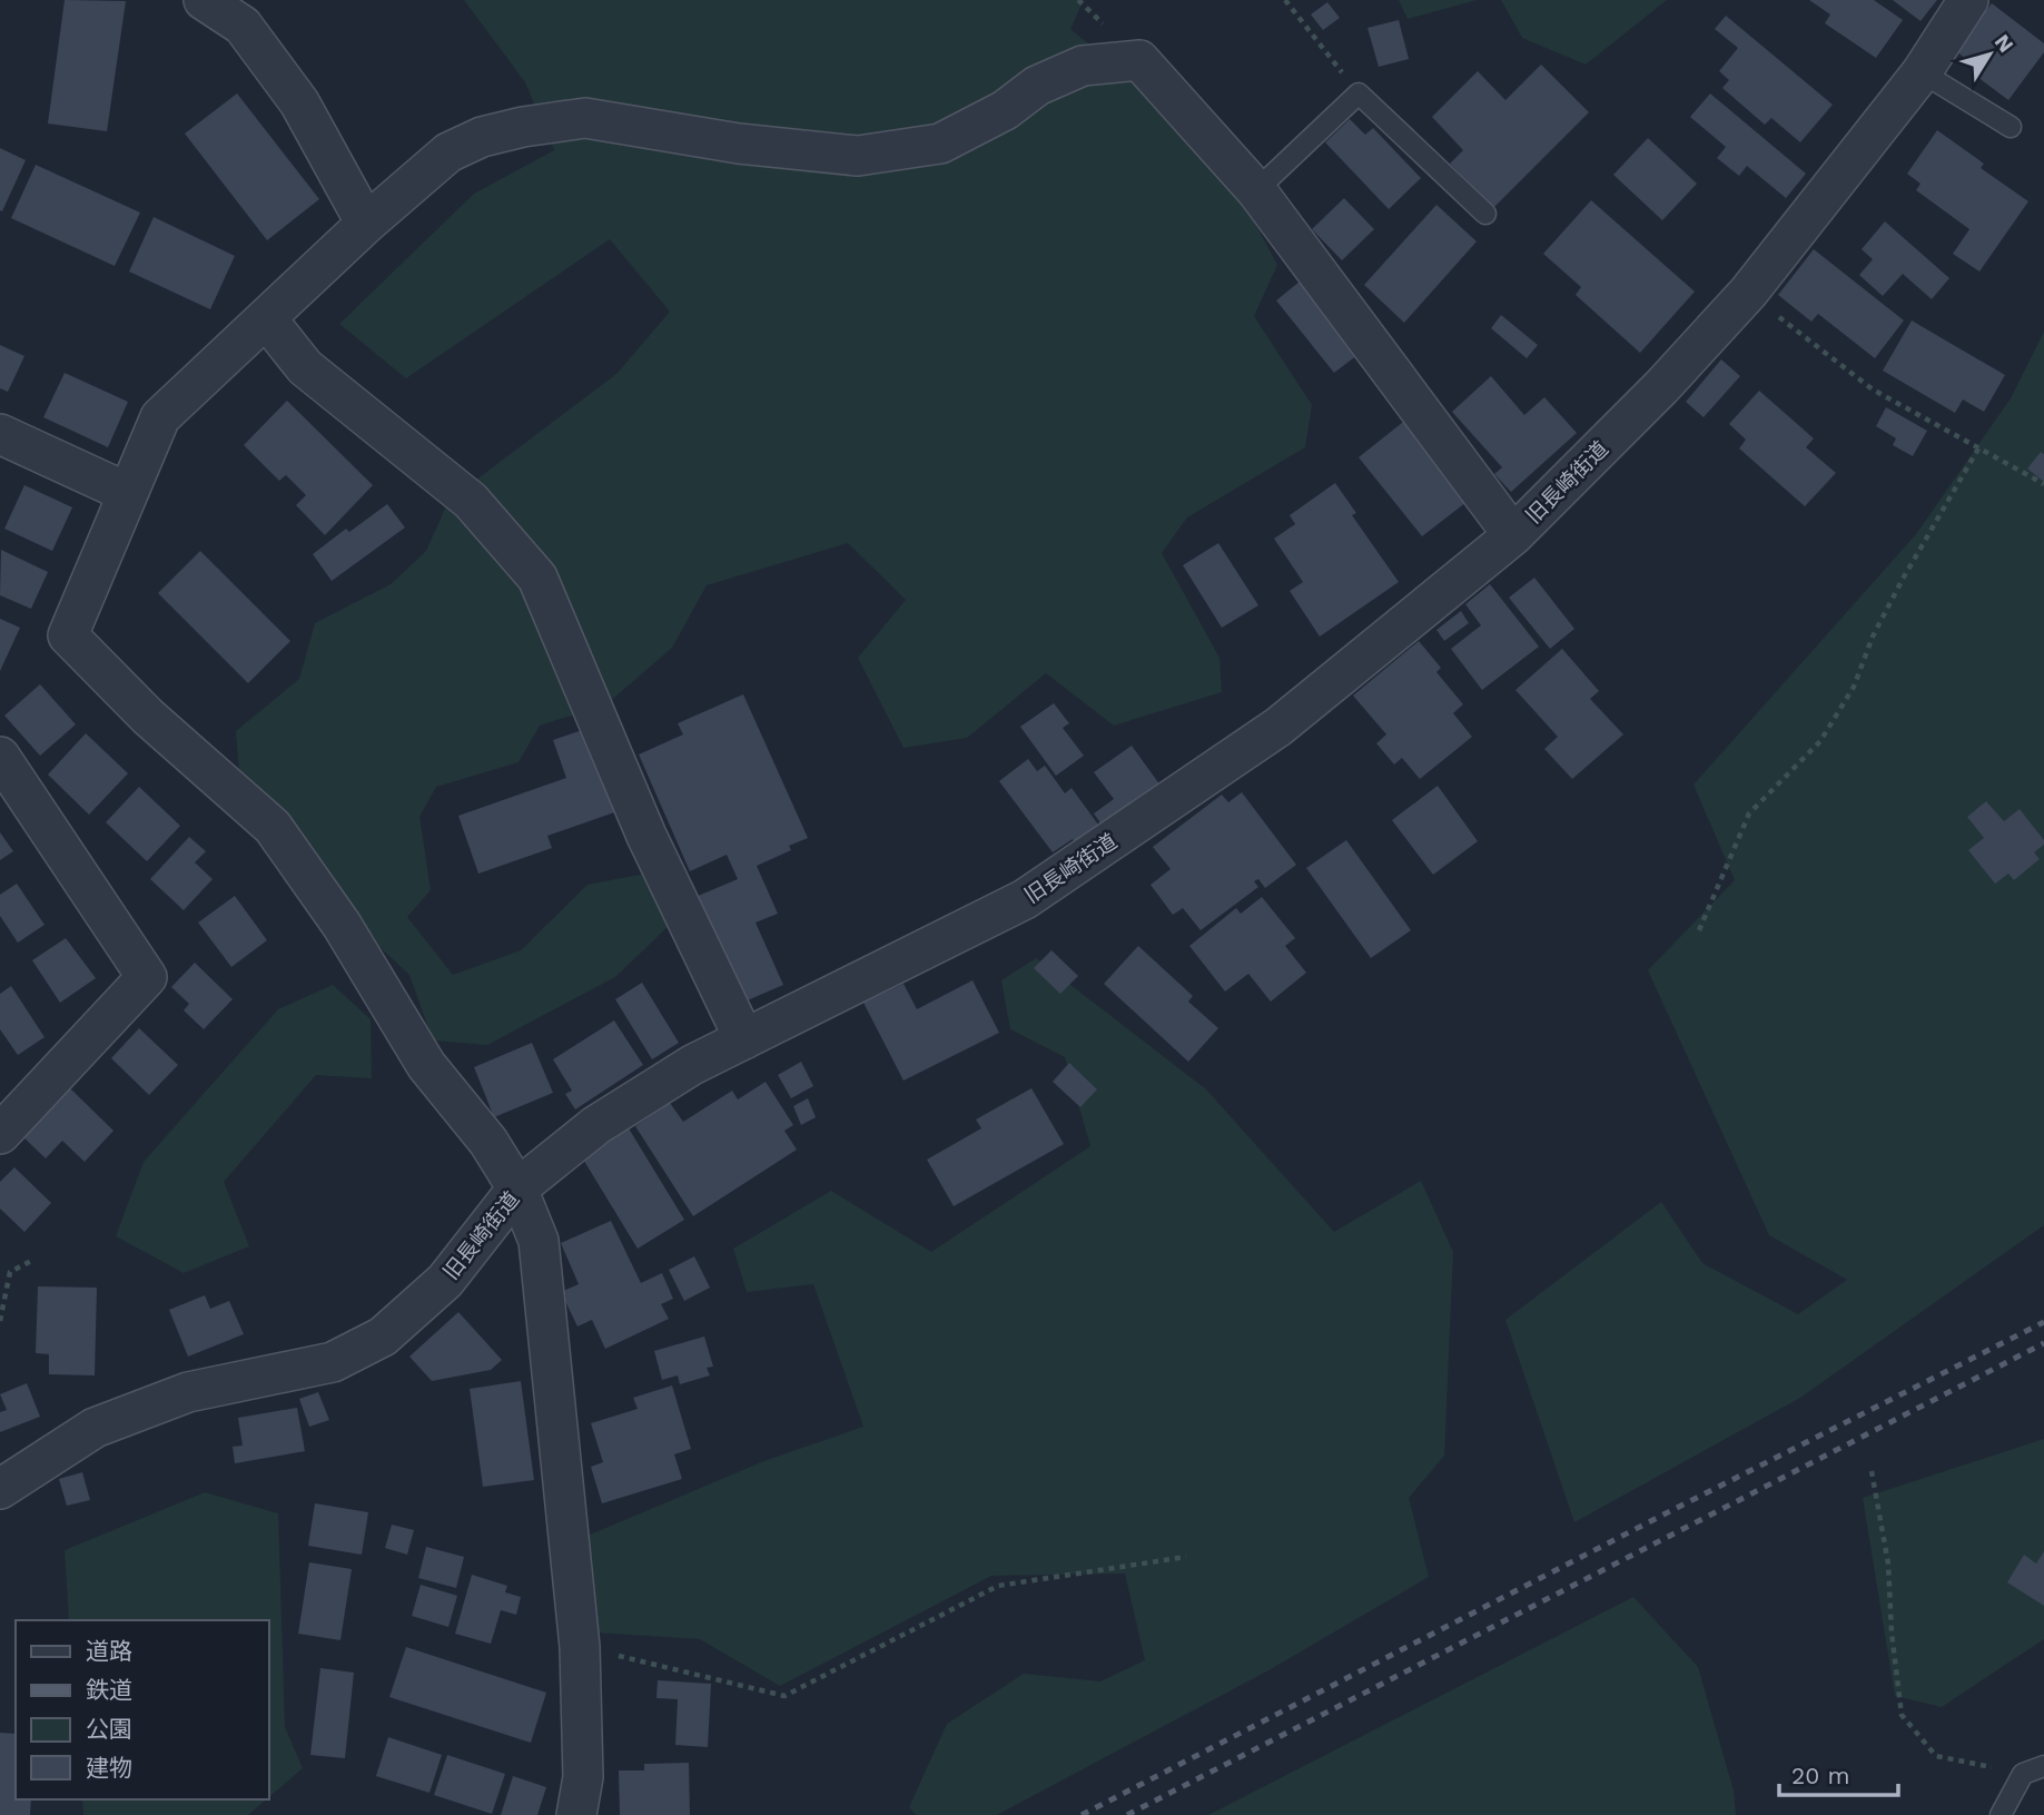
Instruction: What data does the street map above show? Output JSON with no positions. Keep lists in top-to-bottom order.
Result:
{
  "streets": {
    "street": ["旧長崎街道"]
  },
  "legend": [
    "道路",
    "鉄道",
    "公園",
    "建物"
  ],
  "scale_bar": "20 m",
  "north": "top right"
}
